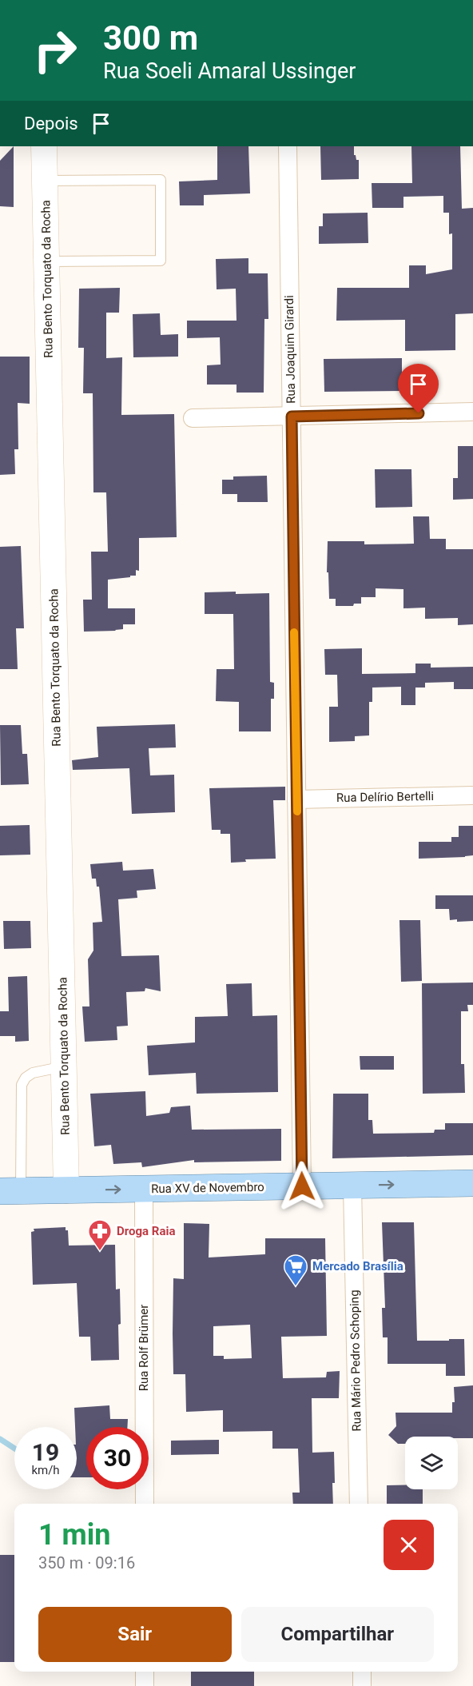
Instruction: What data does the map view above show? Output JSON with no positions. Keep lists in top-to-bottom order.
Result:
{
  "streets": {
    "main road": ["Rua XV de Novembro"],
    "street": [
      "Rua Bento Torquato da Rocha",
      "Rua Joaquim Girardi",
      "Rua Delírio Bertelli",
      "Rua Rolf Brümer",
      "Rua Mário Pedro Schoping"
    ]
  },
  "crossings": [
    ["Rua Bento Torquato da Rocha", "Rua XV de Novembro"],
    ["Rua Joaquim Girardi", "Rua Delírio Bertelli"],
    ["Rua Joaquim Girardi", "Rua XV de Novembro"],
    ["Rua XV de Novembro", "Rua Rolf Brümer"],
    ["Rua XV de Novembro", "Rua Mário Pedro Schoping"]
  ],
  "one_way": ["Rua XV de Novembro"],
  "places": {
    "pharmacy": ["Droga Raia"],
    "supermarket": ["Mercado Brasília"]
  },
  "page": {
    "turn": ["300 m", "Rua Soeli Amaral Ussinger"],
    "then": "Depois",
    "speed": "19 km/h",
    "limit": "30",
    "heading": ["1 min", "350 m · 09:16"],
    "buttons": ["Sair", "Compartilhar"]
  }
}
